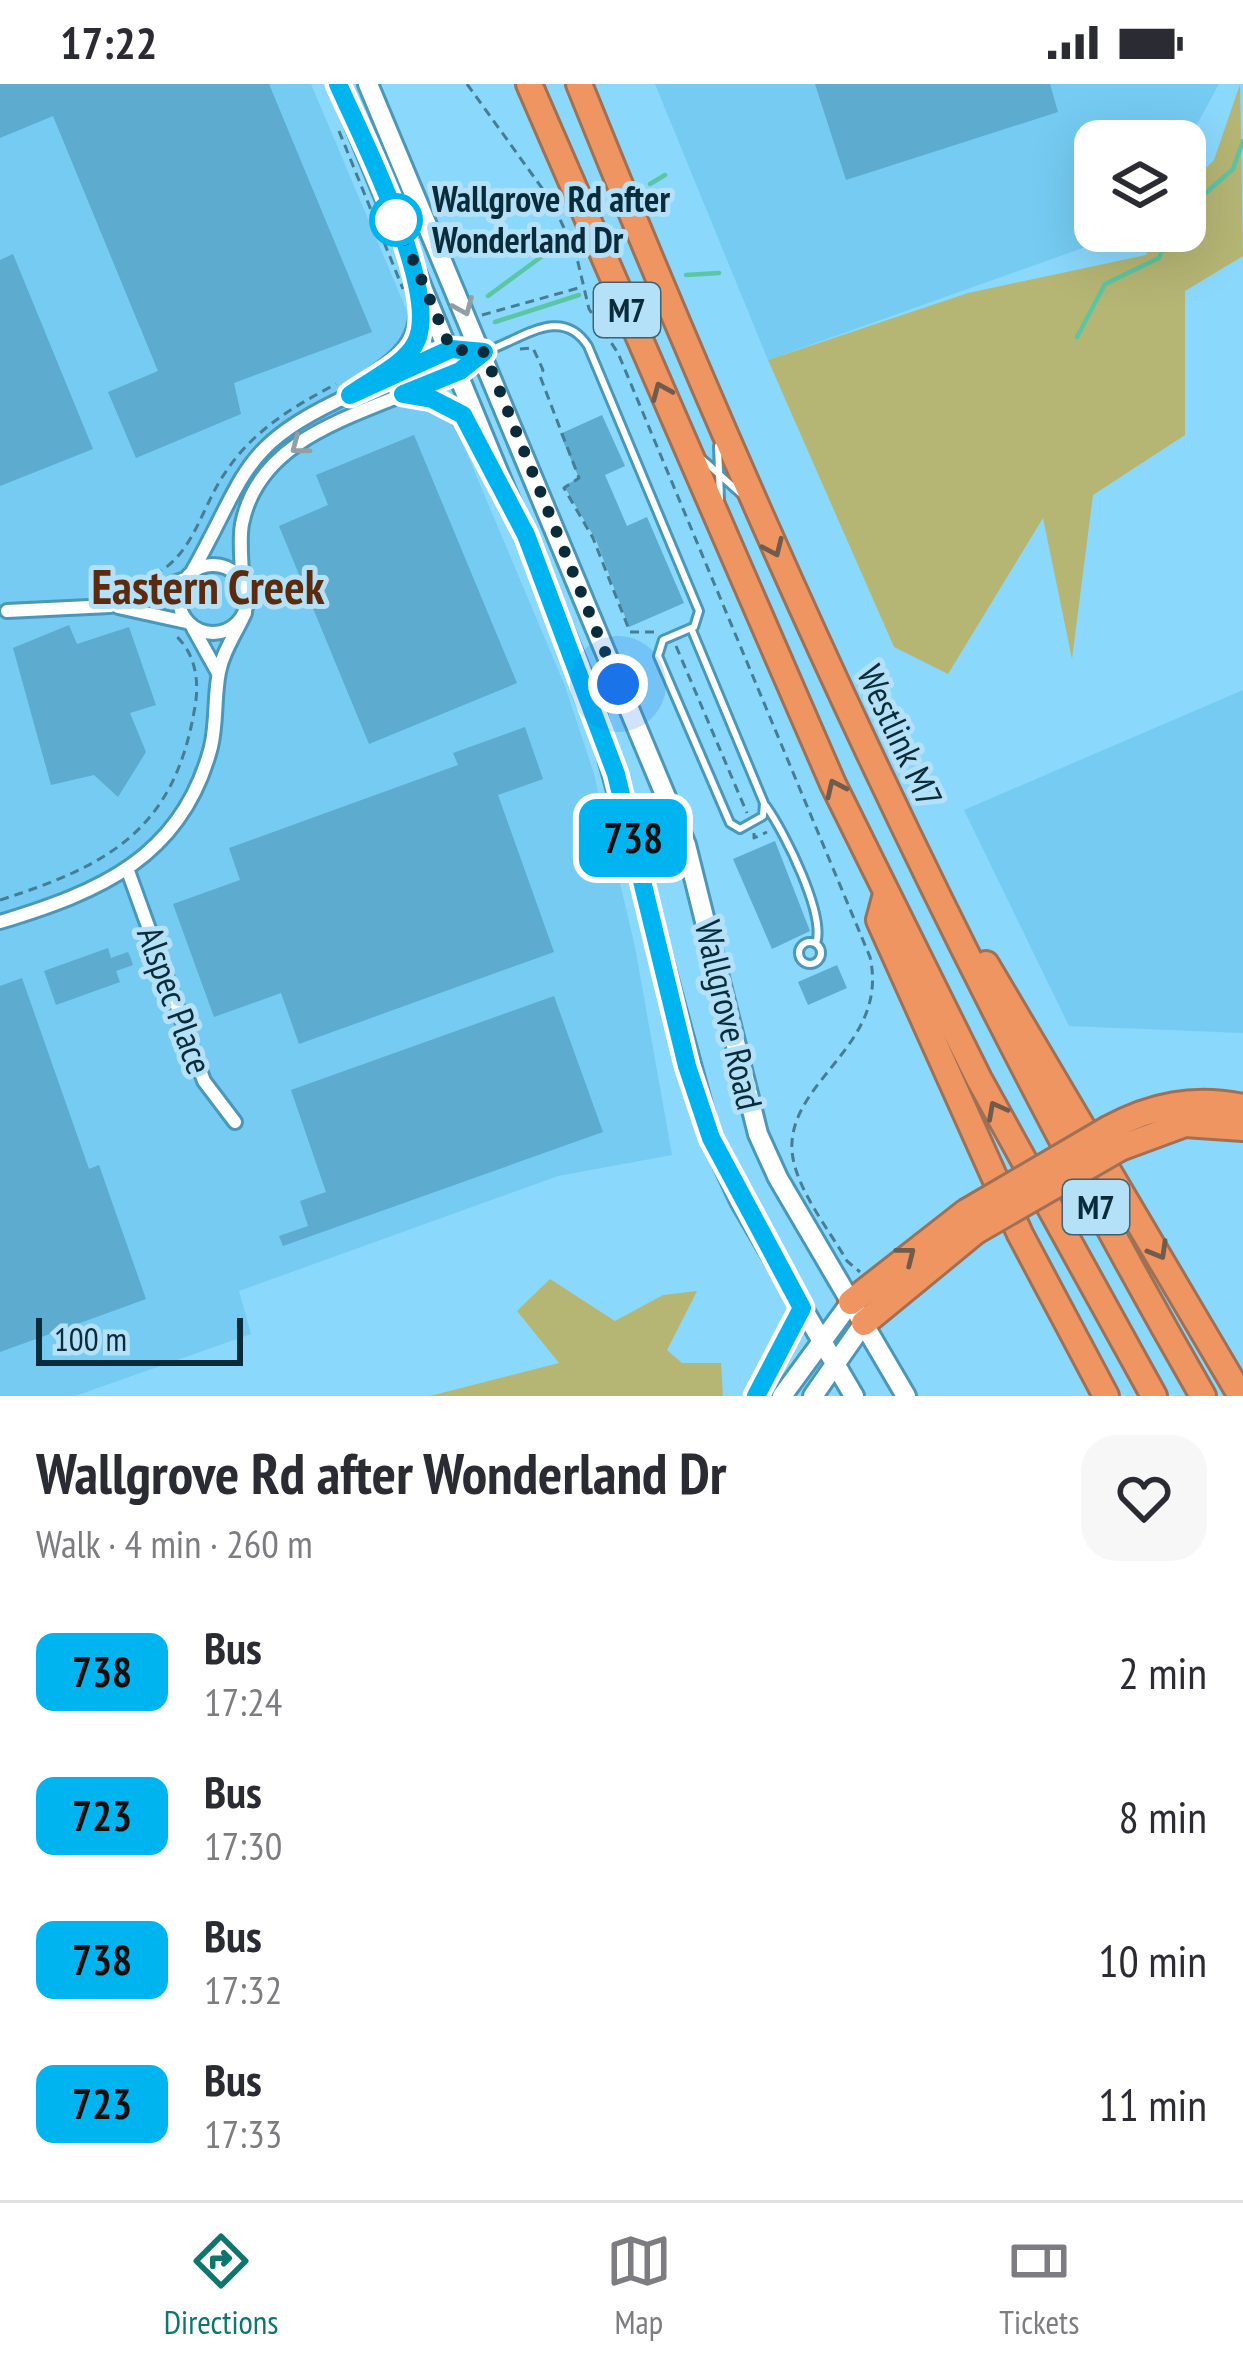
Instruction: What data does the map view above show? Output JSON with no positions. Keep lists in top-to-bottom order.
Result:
{
  "streets": {
    "highway": ["M7", "Westlink M7"],
    "main road": ["Wallgrove Road"],
    "street": ["Alspec Place"]
  },
  "crossings": [
    ["M7", "Westlink M7"]
  ],
  "districts": ["Eastern Creek"],
  "places": ["Wallgrove Rd after Wonderland Dr"],
  "lines": ["bus line 738"],
  "scale_bar": "100 m",
  "page": {
    "status": "17:22",
    "on_map": "738",
    "scale": "100 m",
    "heading": ["Wallgrove Rd after Wonderland Dr", "Walk · 4 min · 260 m"],
    "list": [
      {
        "mark": "738",
        "name": "Bus",
        "note": "17:24",
        "value": "2 min"
      },
      {
        "mark": "723",
        "name": "Bus",
        "note": "17:30",
        "value": "8 min"
      },
      {
        "mark": "738",
        "name": "Bus",
        "note": "17:32",
        "value": "10 min"
      },
      {
        "mark": "723",
        "name": "Bus",
        "note": "17:33",
        "value": "11 min"
      }
    ],
    "tabs": ["Directions", "Map", "Tickets"]
  }
}
